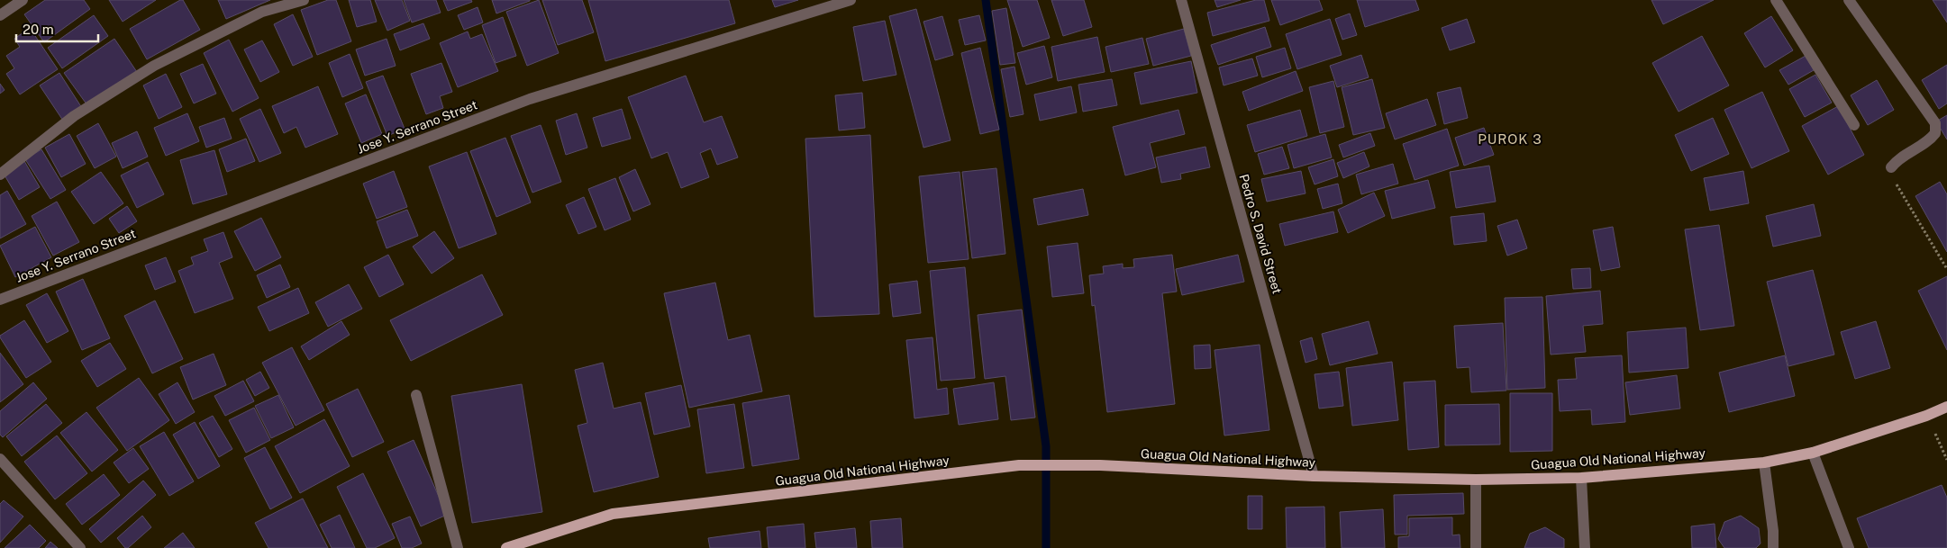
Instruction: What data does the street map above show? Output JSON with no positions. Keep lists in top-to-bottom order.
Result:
{
  "streets": {
    "main road": ["Guagua Old National Highway"],
    "street": ["Jose Y. Serrano Street", "Pedro S. David Street"]
  },
  "crossings": [
    ["Pedro S. David Street", "Guagua Old National Highway"]
  ],
  "districts": ["PUROK 3"],
  "scale_bar": "20 m"
}
